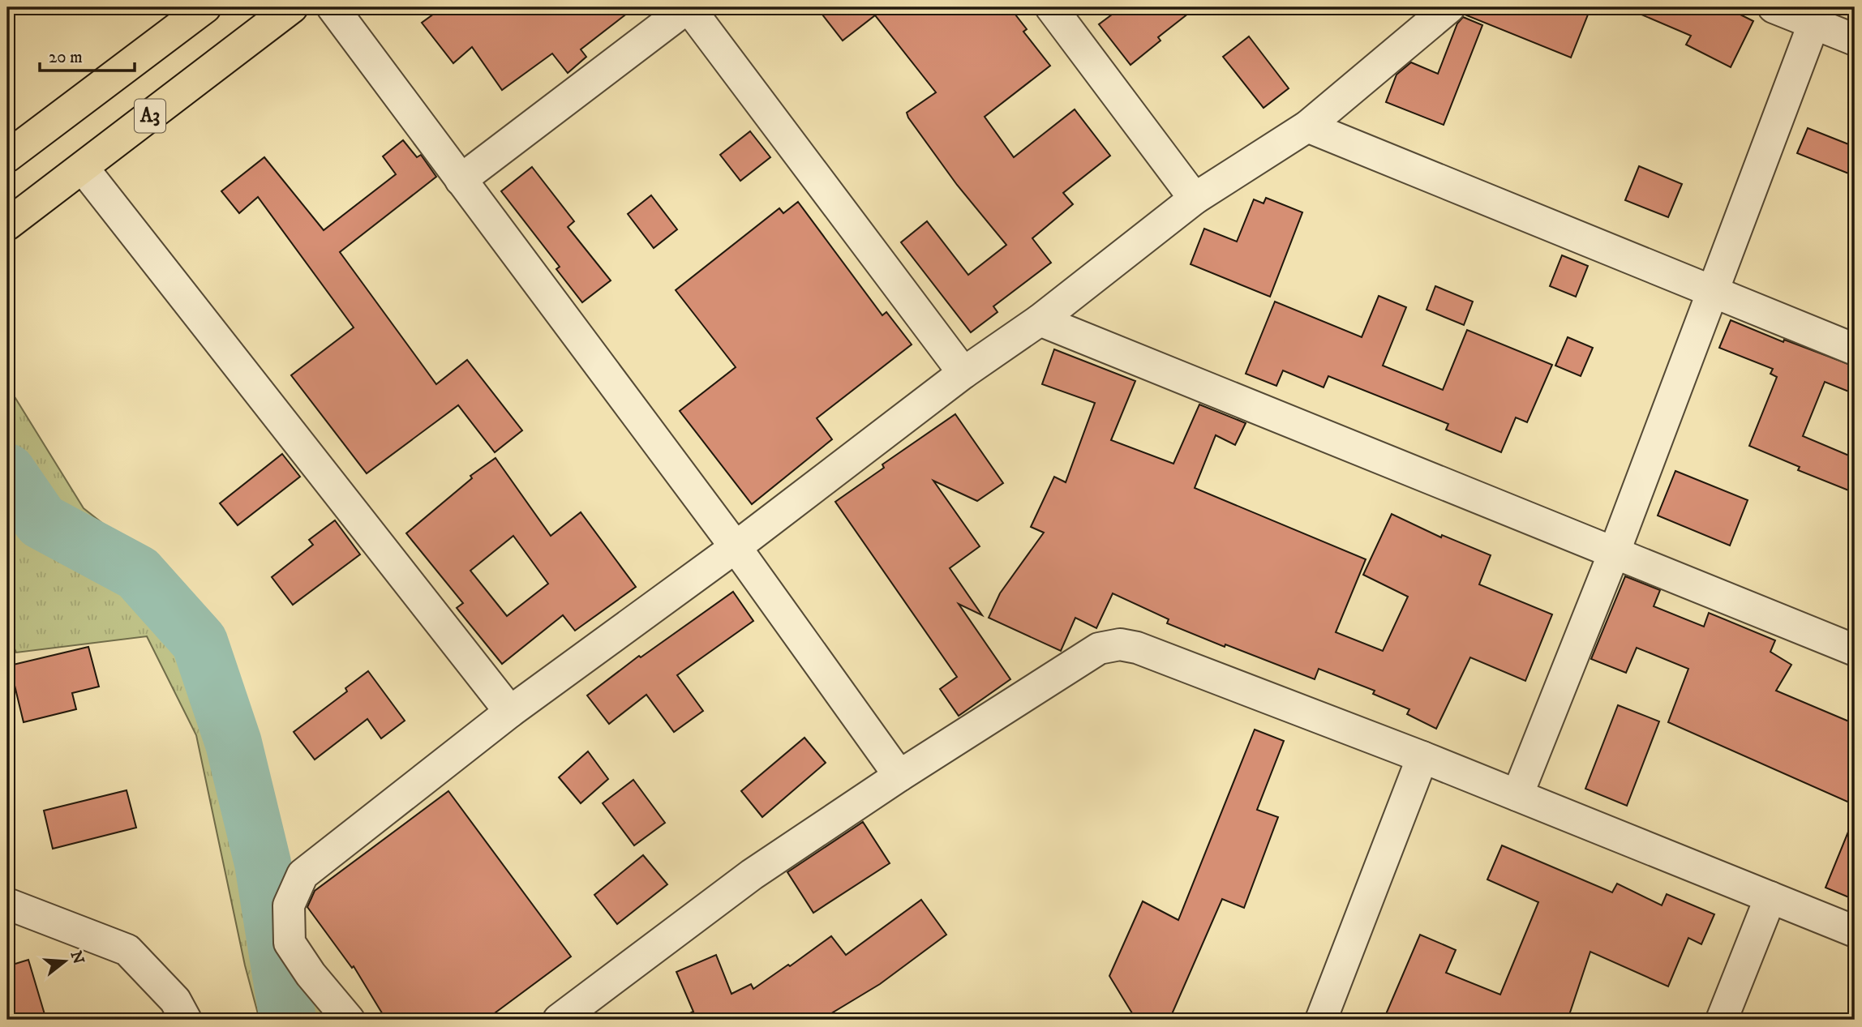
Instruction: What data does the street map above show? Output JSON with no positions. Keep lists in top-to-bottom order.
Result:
{
  "streets": {
    "highway": ["A3"]
  },
  "scale_bar": "20 m",
  "north": "right"
}
